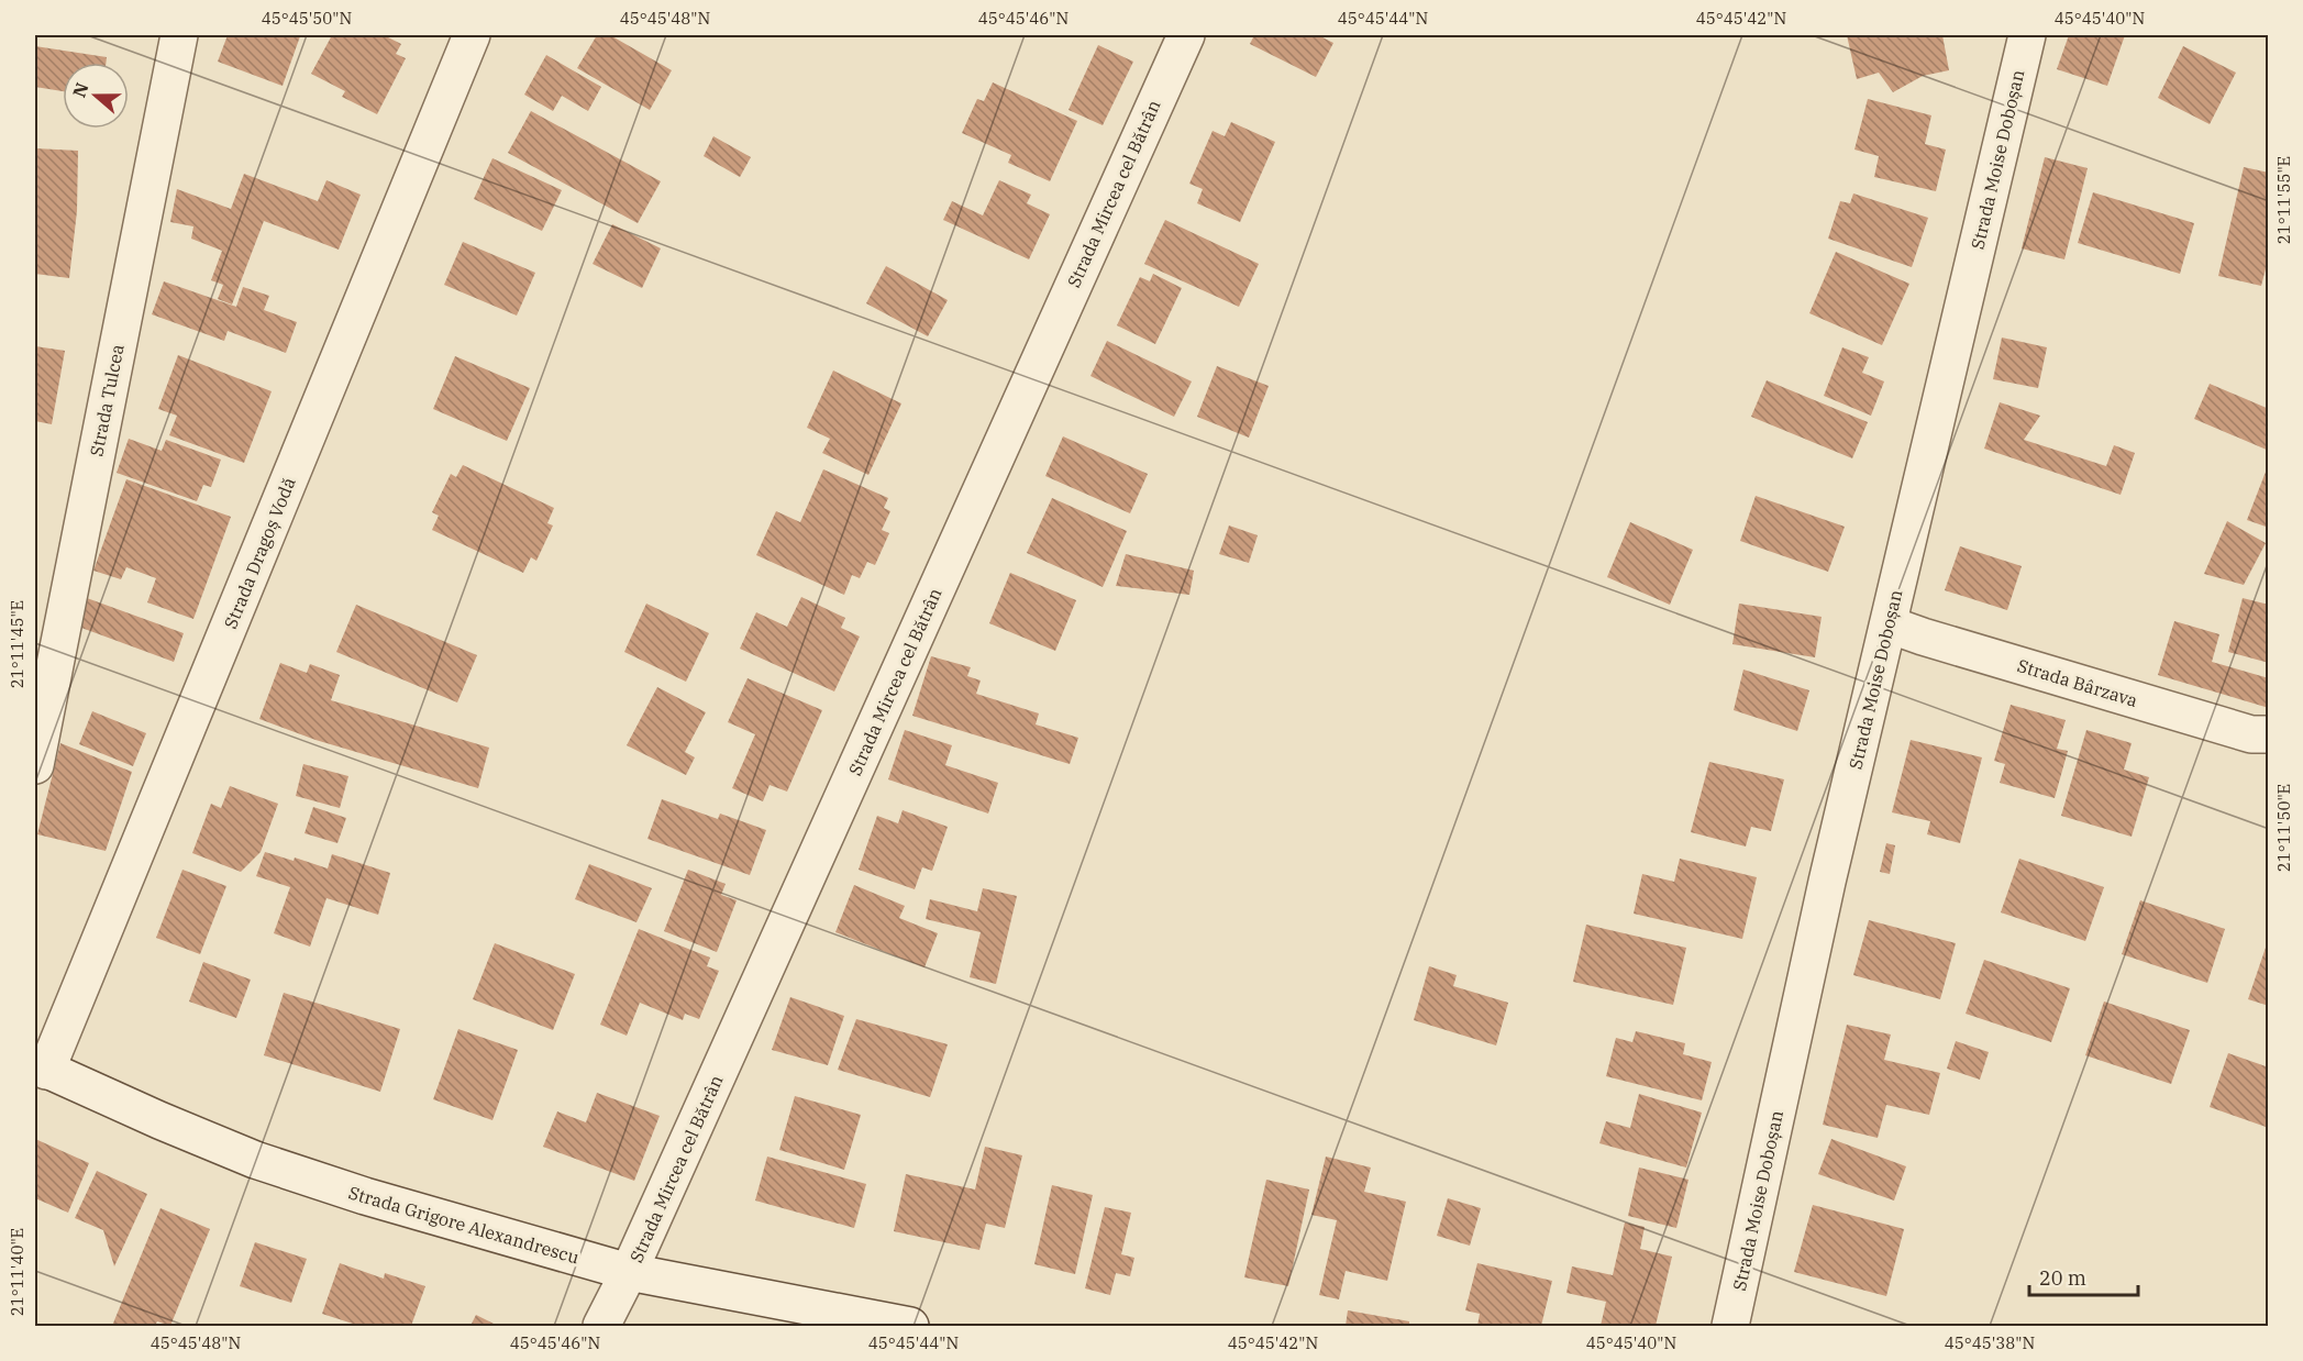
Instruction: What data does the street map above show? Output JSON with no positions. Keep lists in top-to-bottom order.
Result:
{
  "streets": {
    "street": [
      "Strada Moise Doboșan",
      "Strada Mircea cel Bătrân",
      "Strada Tulcea",
      "Strada Dragoș Vodă",
      "Strada Bârzava",
      "Strada Grigore Alexandrescu"
    ]
  },
  "crossings": [
    ["Strada Moise Doboșan", "Strada Bârzava"],
    ["Strada Mircea cel Bătrân", "Strada Grigore Alexandrescu"],
    ["Strada Dragoș Vodă", "Strada Grigore Alexandrescu"]
  ],
  "scale_bar": "20 m",
  "north": "left",
  "coordinates": [
    "45°45'50\"N",
    "45°45'48\"N",
    "45°45'46\"N",
    "45°45'44\"N",
    "45°45'42\"N",
    "45°45'40\"N",
    "21°11'55\"E",
    "21°11'45\"E",
    "21°11'50\"E",
    "21°11'40\"E",
    "45°45'38\"N"
  ]
}
